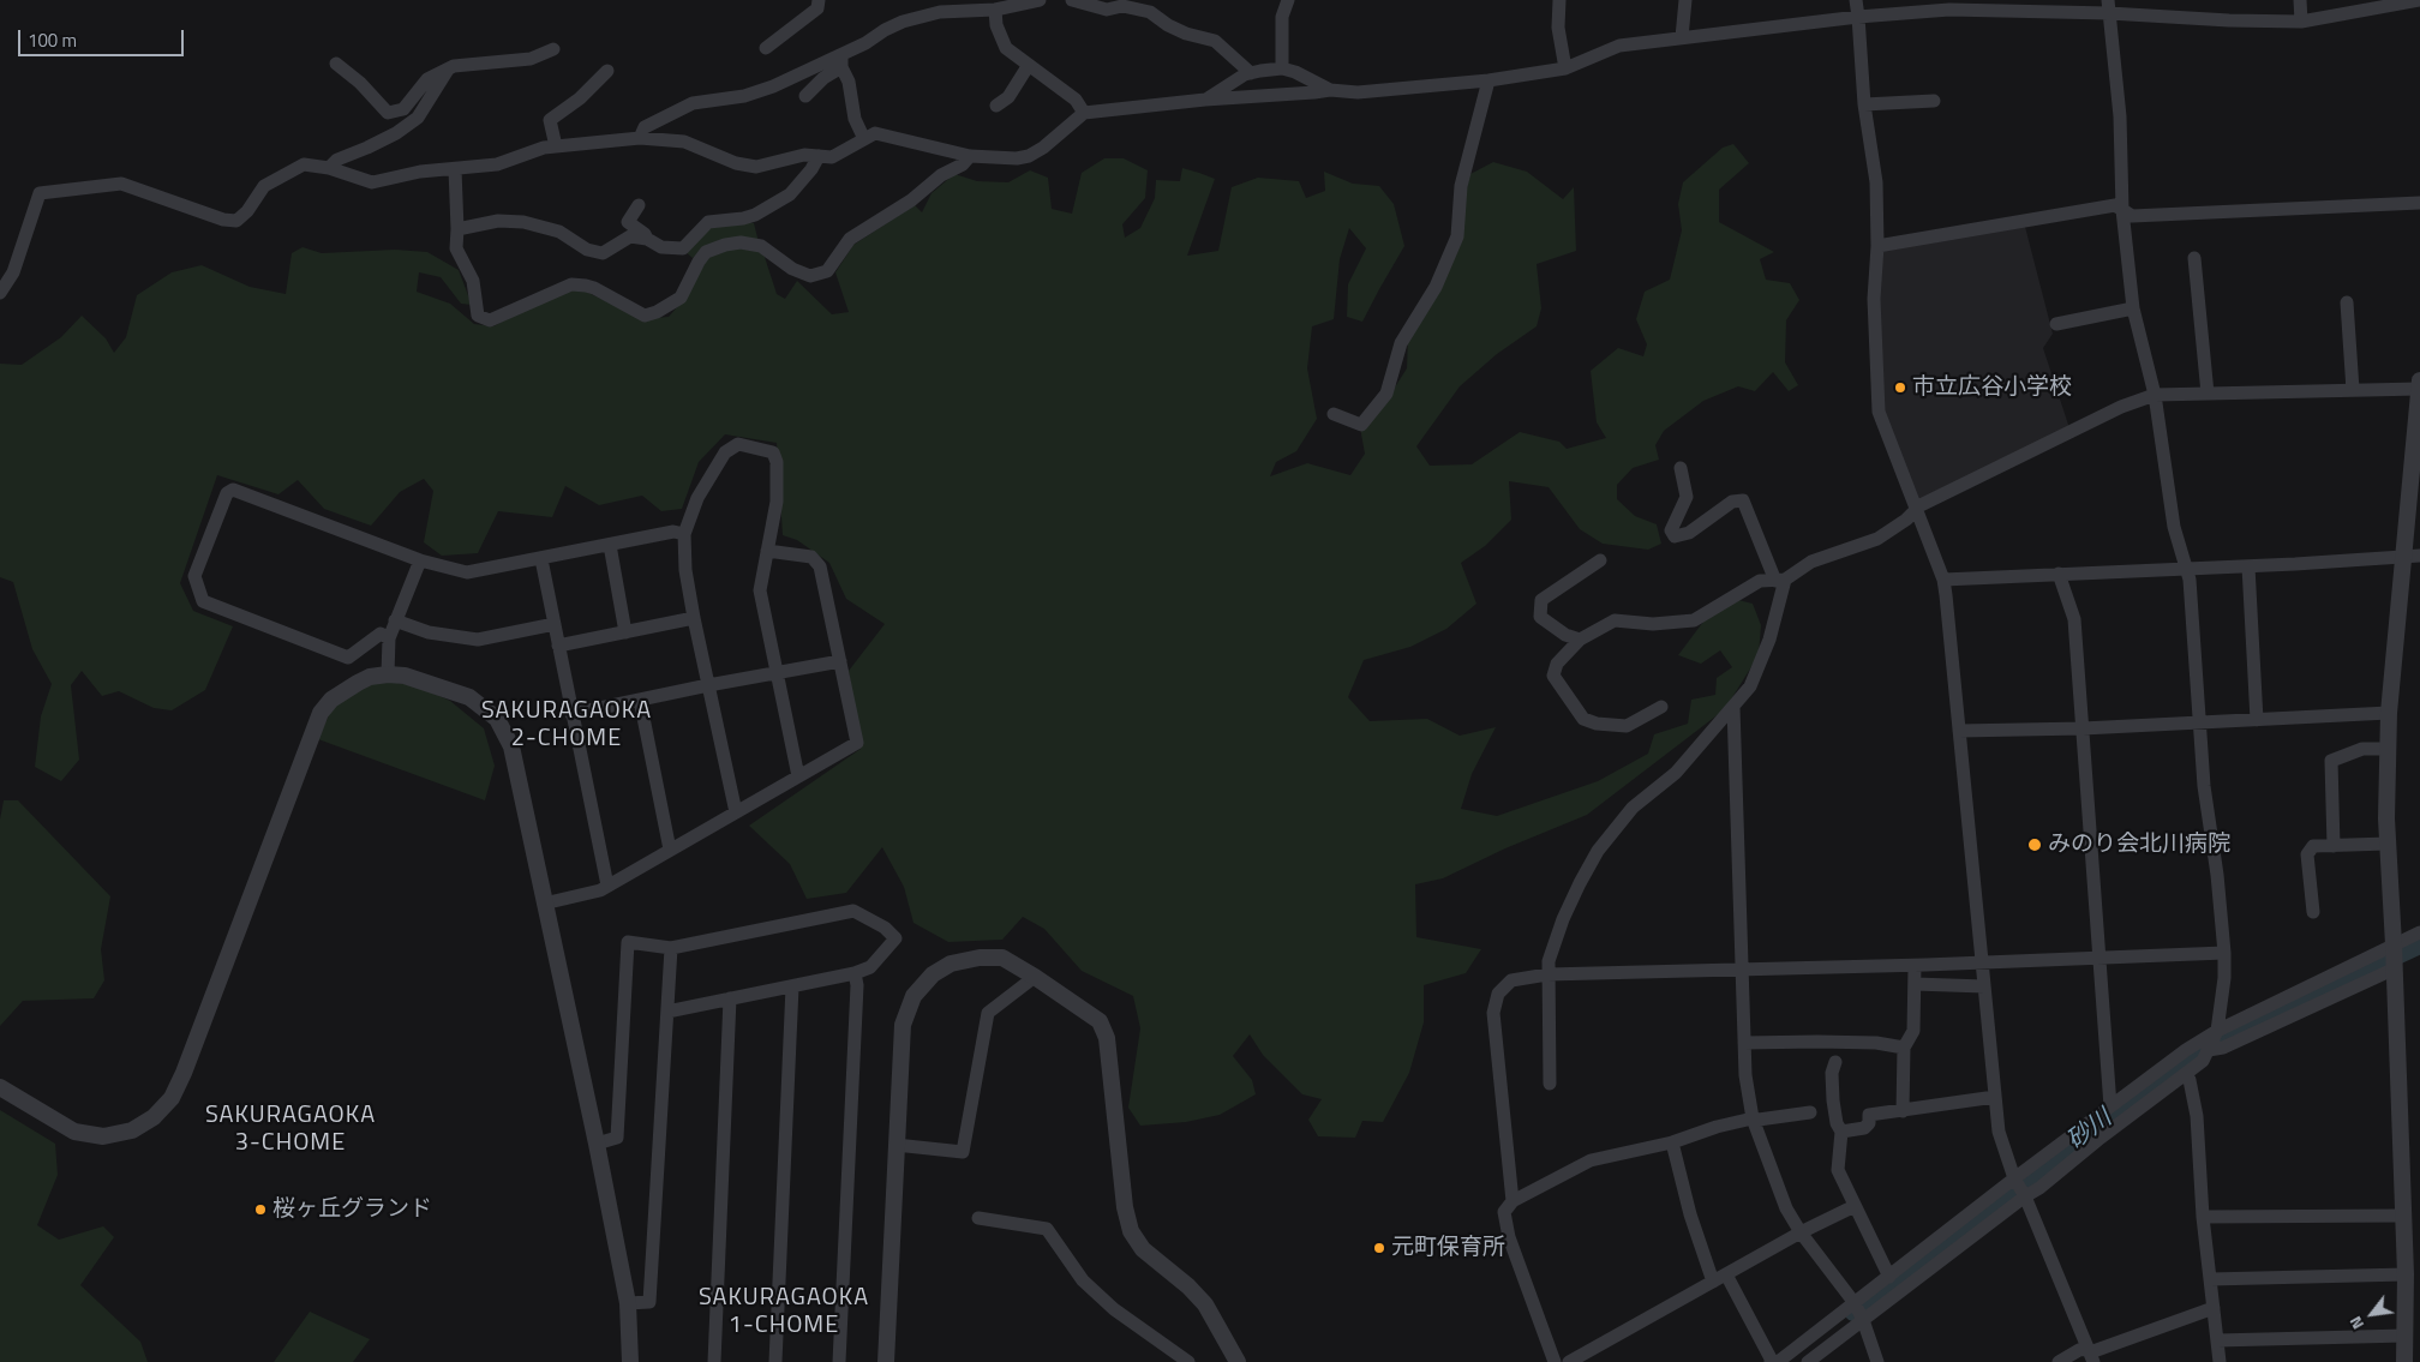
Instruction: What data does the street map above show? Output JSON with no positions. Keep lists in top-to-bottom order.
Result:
{
  "districts": ["SAKURAGAOKA 2-CHOME", "SAKURAGAOKA 3-CHOME", "SAKURAGAOKA 1-CHOME"],
  "water": ["砂川"],
  "places": [
    "市立広谷小学校",
    "みのり会北川病院",
    "桜ヶ丘グランド",
    "元町保育所"
  ],
  "scale_bar": "100 m",
  "north": "bottom left"
}
